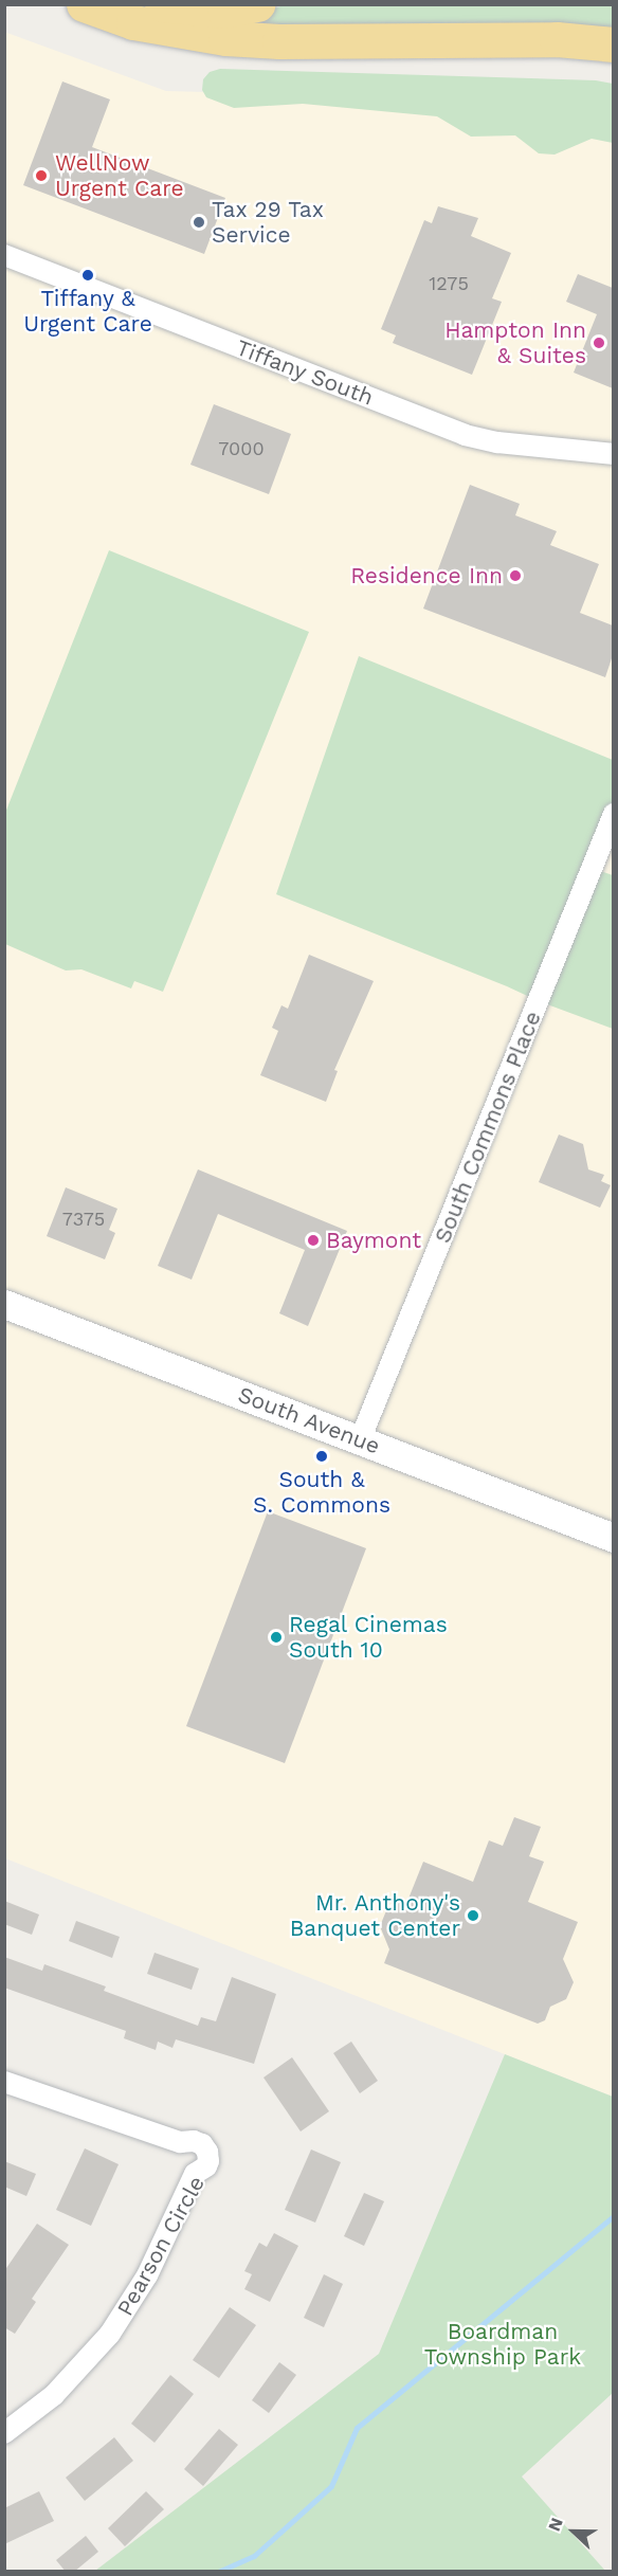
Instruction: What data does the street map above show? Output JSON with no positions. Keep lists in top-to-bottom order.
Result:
{
  "streets": {
    "main road": ["South Avenue"],
    "street": ["Tiffany South", "South Commons Place", "Pearson Circle"]
  },
  "crossings": [
    ["South Commons Place", "South Avenue"]
  ],
  "parks": ["Boardman Township Park"],
  "places": [
    "WellNow Urgent Care",
    "Tax 29 Tax Service",
    "Tiffany & Urgent Care",
    "Hampton Inn & Suites",
    "Residence Inn",
    "Baymont",
    "South & S. Commons",
    "Regal Cinemas South 10",
    "Mr. Anthony's Banquet Center"
  ],
  "house_numbers": ["1275", "7000", "7375"],
  "north": "left"
}
